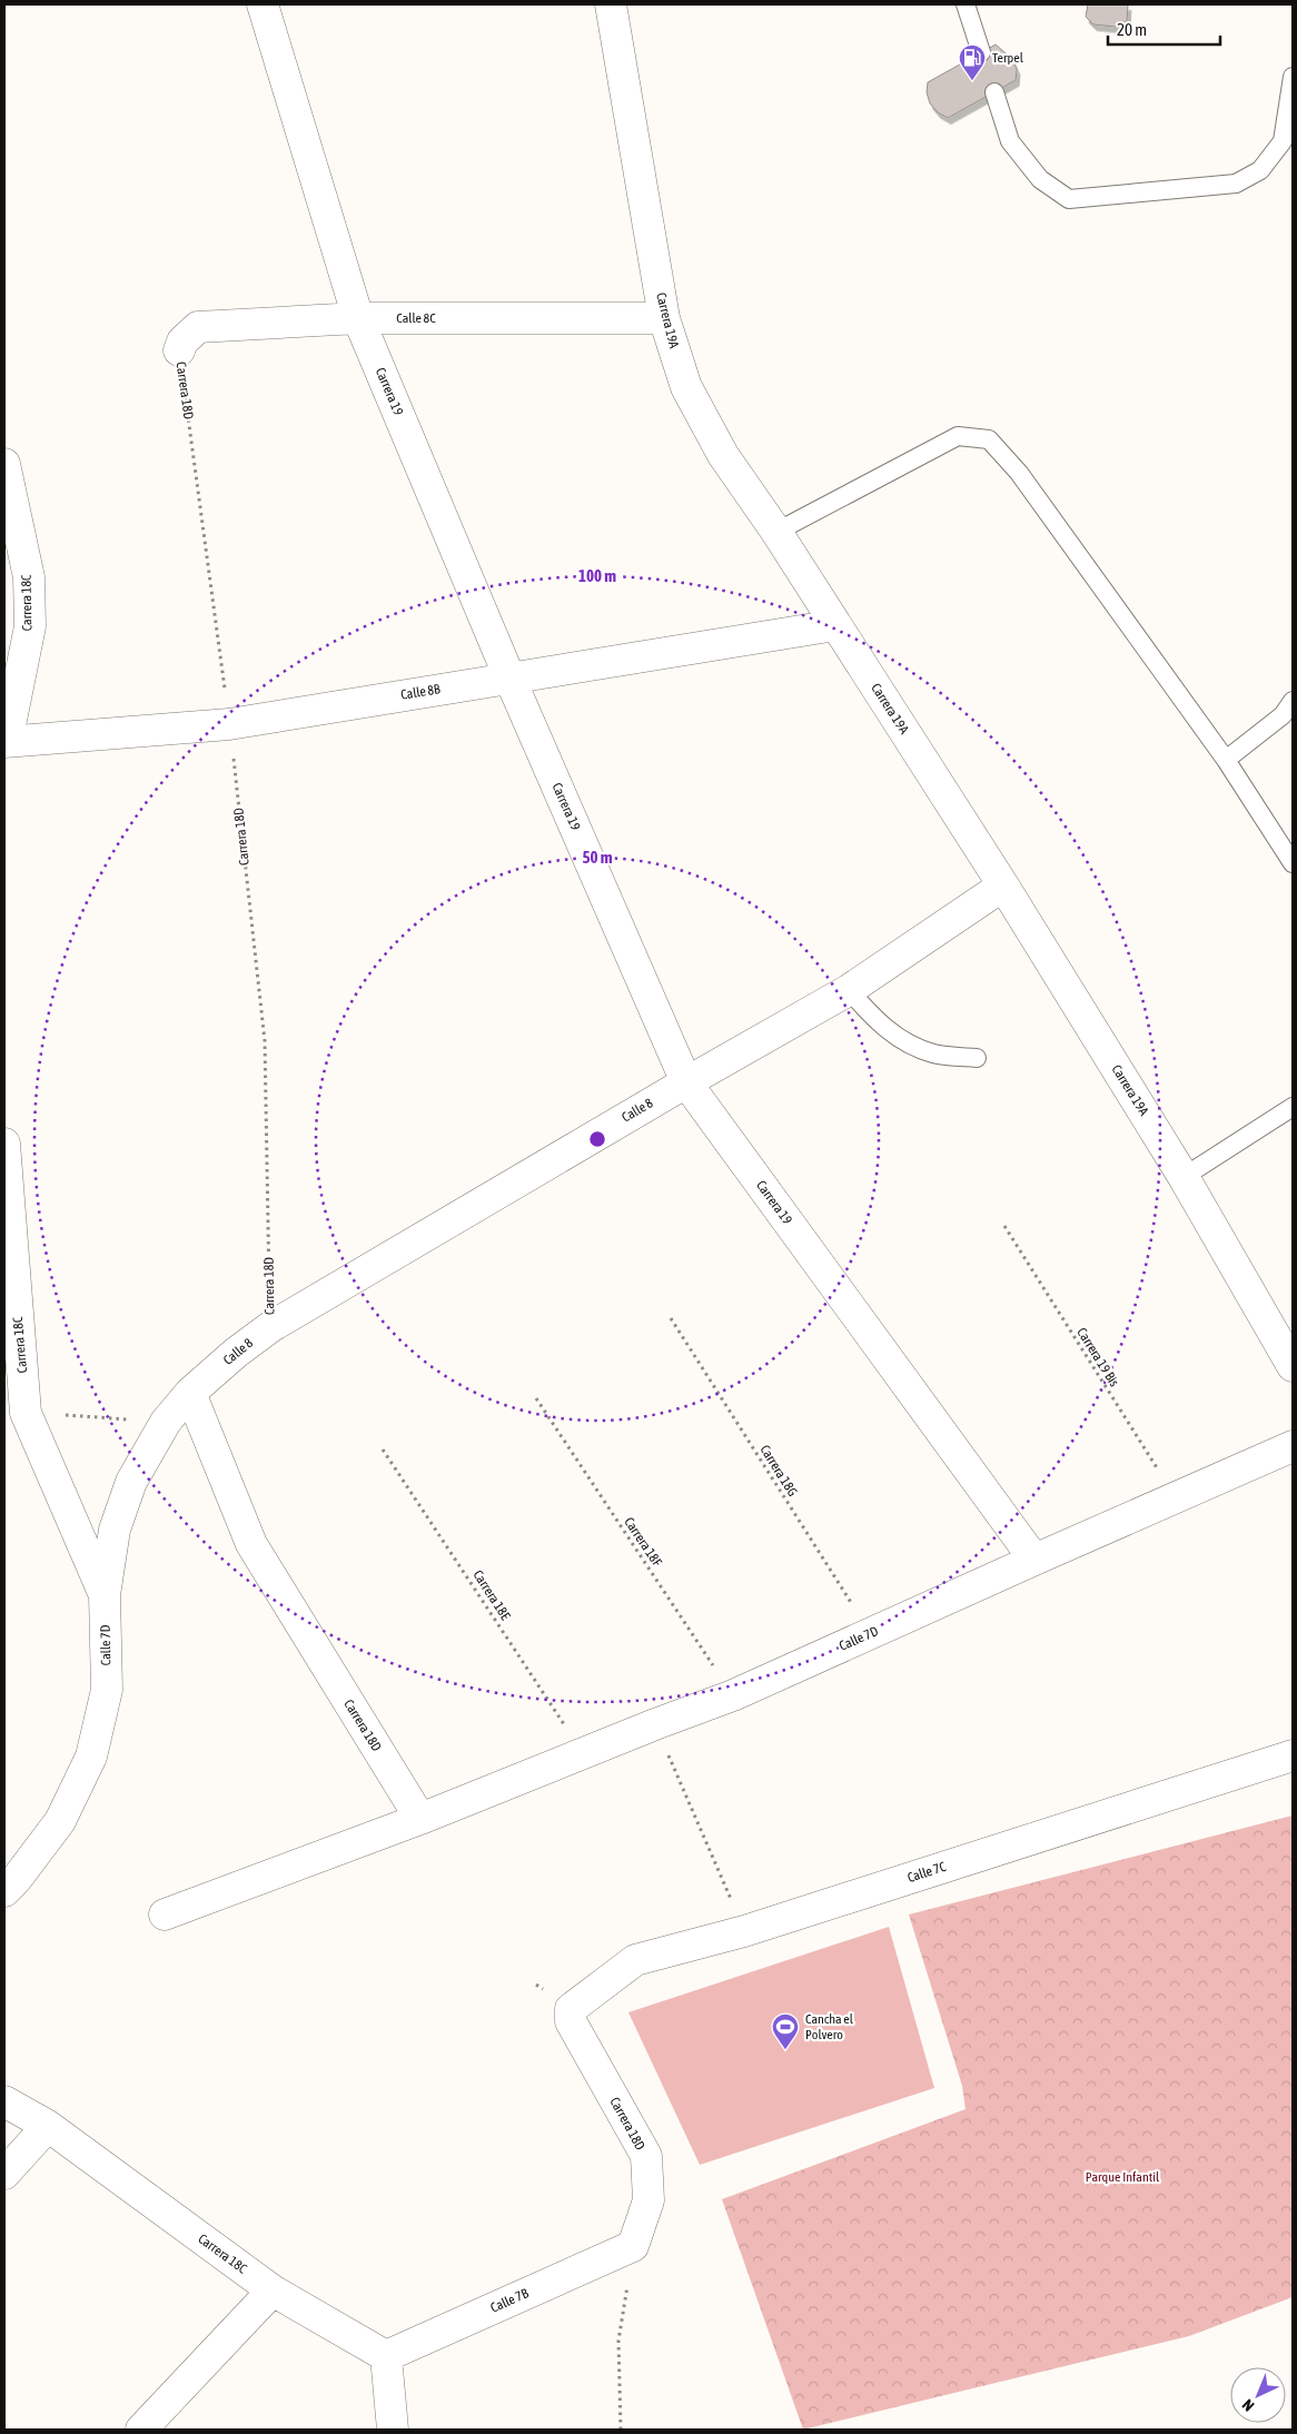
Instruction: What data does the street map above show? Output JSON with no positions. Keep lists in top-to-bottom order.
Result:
{
  "streets": {
    "street": [
      "Calle 8C",
      "Carrera 19A",
      "Carrera 18D",
      "Carrera 19",
      "Carrera 18C",
      "Calle 8B",
      "Calle 8",
      "Calle 7D",
      "Calle 7C",
      "Calle 7B"
    ],
    "path": [
      "Carrera 19 Bis",
      "Carrera 18G",
      "Carrera 18F",
      "Carrera 18E"
    ]
  },
  "crossings": [
    ["Calle 8C", "Carrera 19A"],
    ["Calle 8C", "Carrera 18D"],
    ["Calle 8C", "Carrera 19"],
    ["Carrera 19A", "Calle 8B"],
    ["Carrera 19A", "Calle 8"],
    ["Carrera 18D", "Calle 8B"],
    ["Carrera 18D", "Calle 8"],
    ["Carrera 18D", "Calle 7D"],
    ["Carrera 18D", "Calle 7C"],
    ["Carrera 18D", "Calle 7B"],
    ["Carrera 19", "Calle 8B"],
    ["Carrera 19", "Calle 8"],
    ["Carrera 19", "Calle 7D"],
    ["Carrera 18C", "Calle 8B"],
    ["Carrera 18C", "Calle 7D"],
    ["Carrera 18C", "Calle 7B"],
    ["Calle 8", "Calle 7D"],
    ["Carrera 19 Bis", "Calle 7D"],
    ["Carrera 18G", "Calle 7D"],
    ["Carrera 18F", "Calle 7D"],
    ["Carrera 18E", "Calle 7D"]
  ],
  "parks": ["Parque Infantil"],
  "places": {
    "fuel station": ["Terpel"],
    "sports": ["Cancha el Polvero"]
  },
  "scale_bar": "20 m",
  "north": "bottom left",
  "rings": ["100 m", "50 m"]
}
